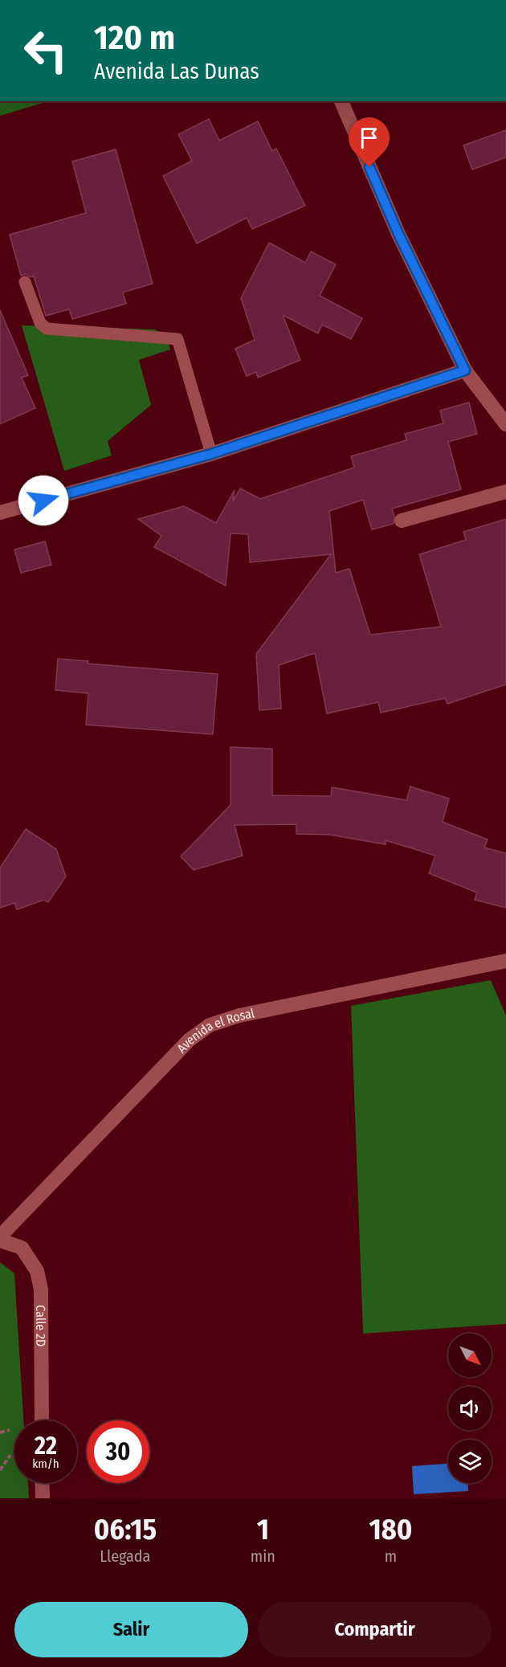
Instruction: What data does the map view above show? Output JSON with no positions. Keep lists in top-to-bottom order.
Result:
{
  "streets": {
    "street": ["Avenida el Rosal", "Calle 2D"]
  },
  "north": "bottom right",
  "page": {
    "turn": ["120 m", "Avenida Las Dunas"],
    "speed": "22 km/h",
    "limit": "30",
    "eta": [
      "06:15",
      "Llegada",
      "1",
      "min",
      "180",
      "m"
    ],
    "buttons": ["Salir", "Compartir"]
  }
}
